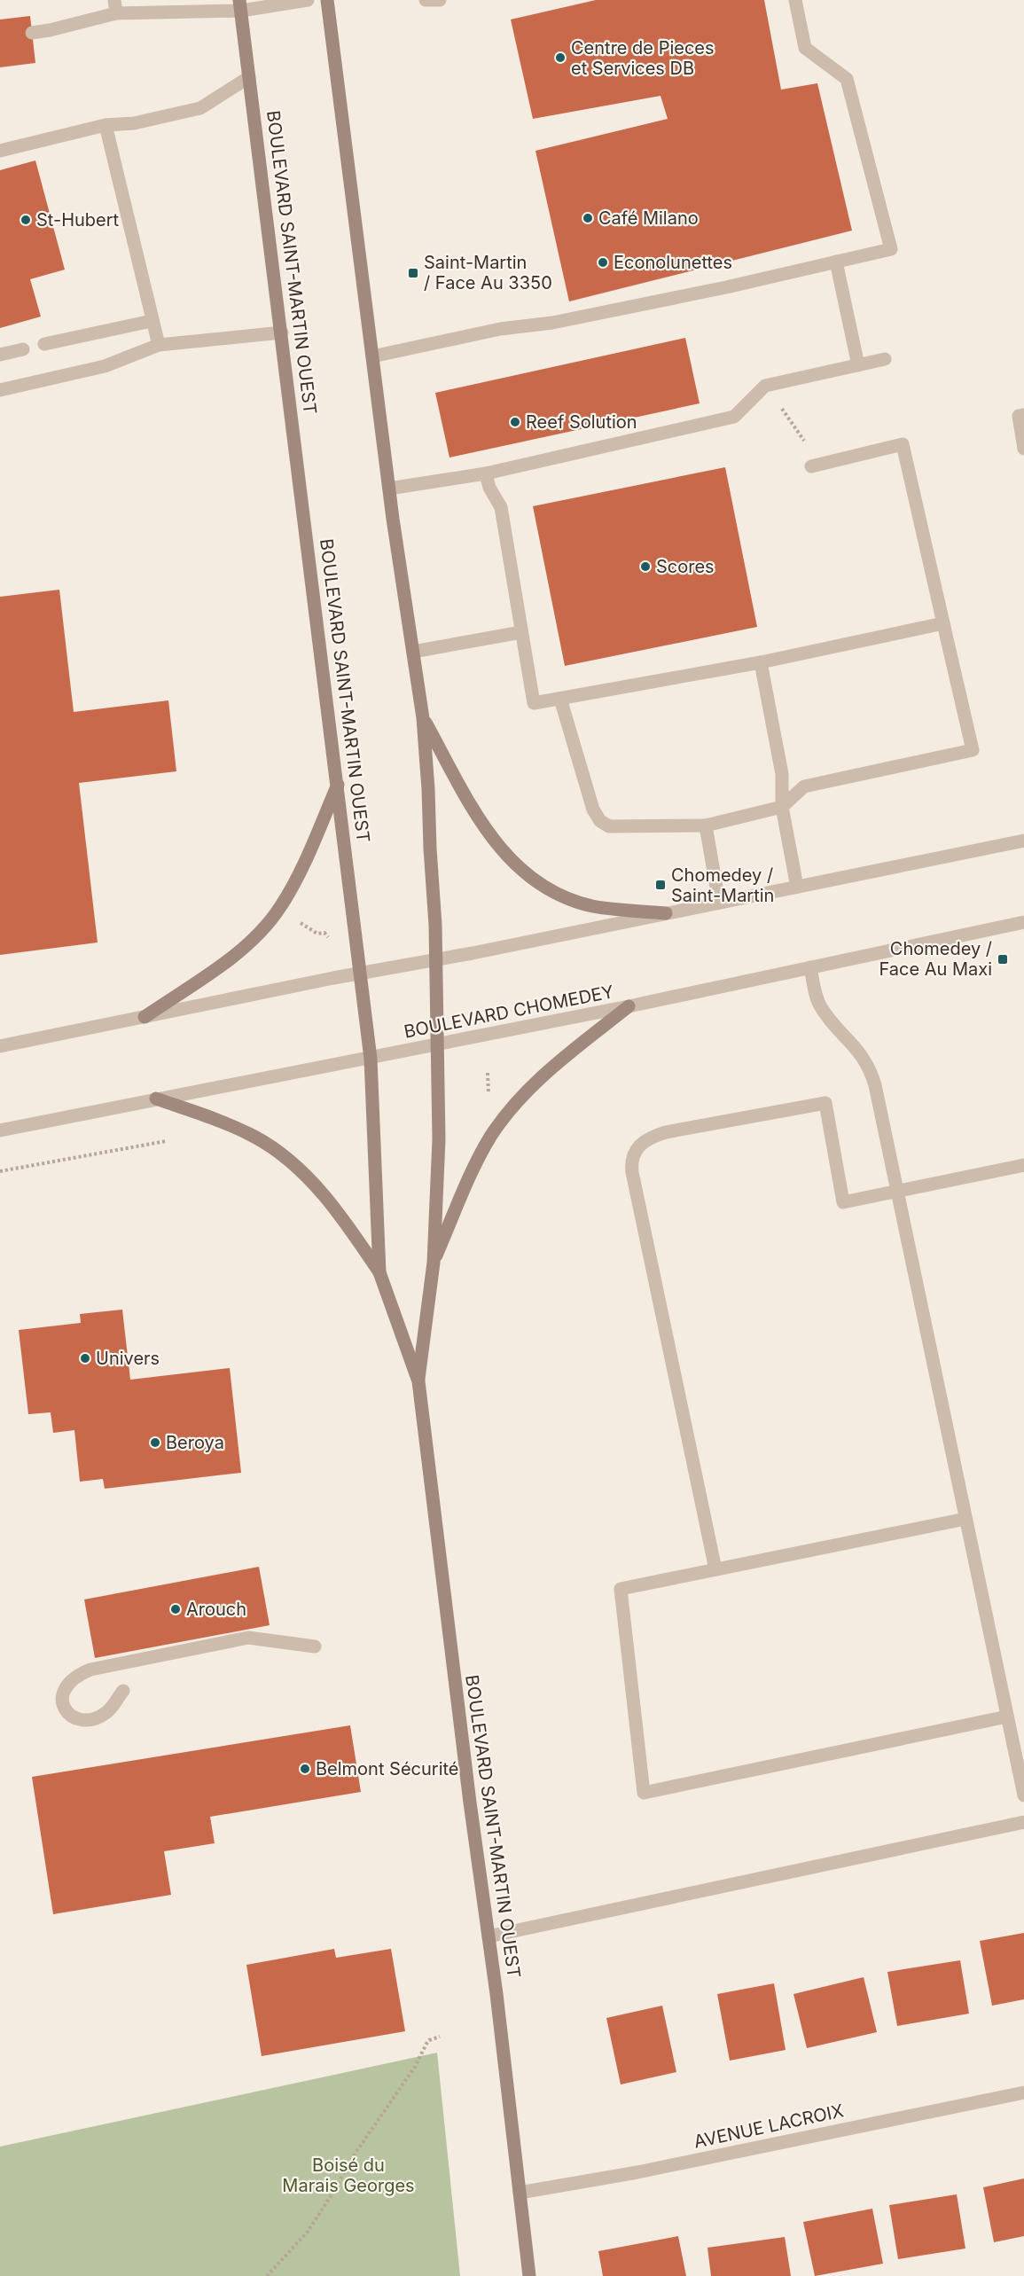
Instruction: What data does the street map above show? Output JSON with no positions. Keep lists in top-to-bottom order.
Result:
{
  "streets": {
    "main road": ["BOULEVARD SAINT-MARTIN OUEST"],
    "street": ["BOULEVARD CHOMEDEY", "AVENUE LACROIX"]
  },
  "crossings": [
    ["BOULEVARD SAINT-MARTIN OUEST", "BOULEVARD CHOMEDEY"],
    ["BOULEVARD SAINT-MARTIN OUEST", "AVENUE LACROIX"]
  ],
  "parks": ["Boisé du Marais Georges"],
  "places": {
    "other": [
      "Centre de Pieces et Services DB",
      "Café Milano",
      "St-Hubert",
      "Econolunettes",
      "Reef Solution",
      "Scores",
      "Univers",
      "Beroya",
      "Arouch",
      "Belmont Sécurité"
    ],
    "transit": ["Saint-Martin / Face Au 3350", "Chomedey / Saint-Martin", "Chomedey / Face Au Maxi"]
  }
}
